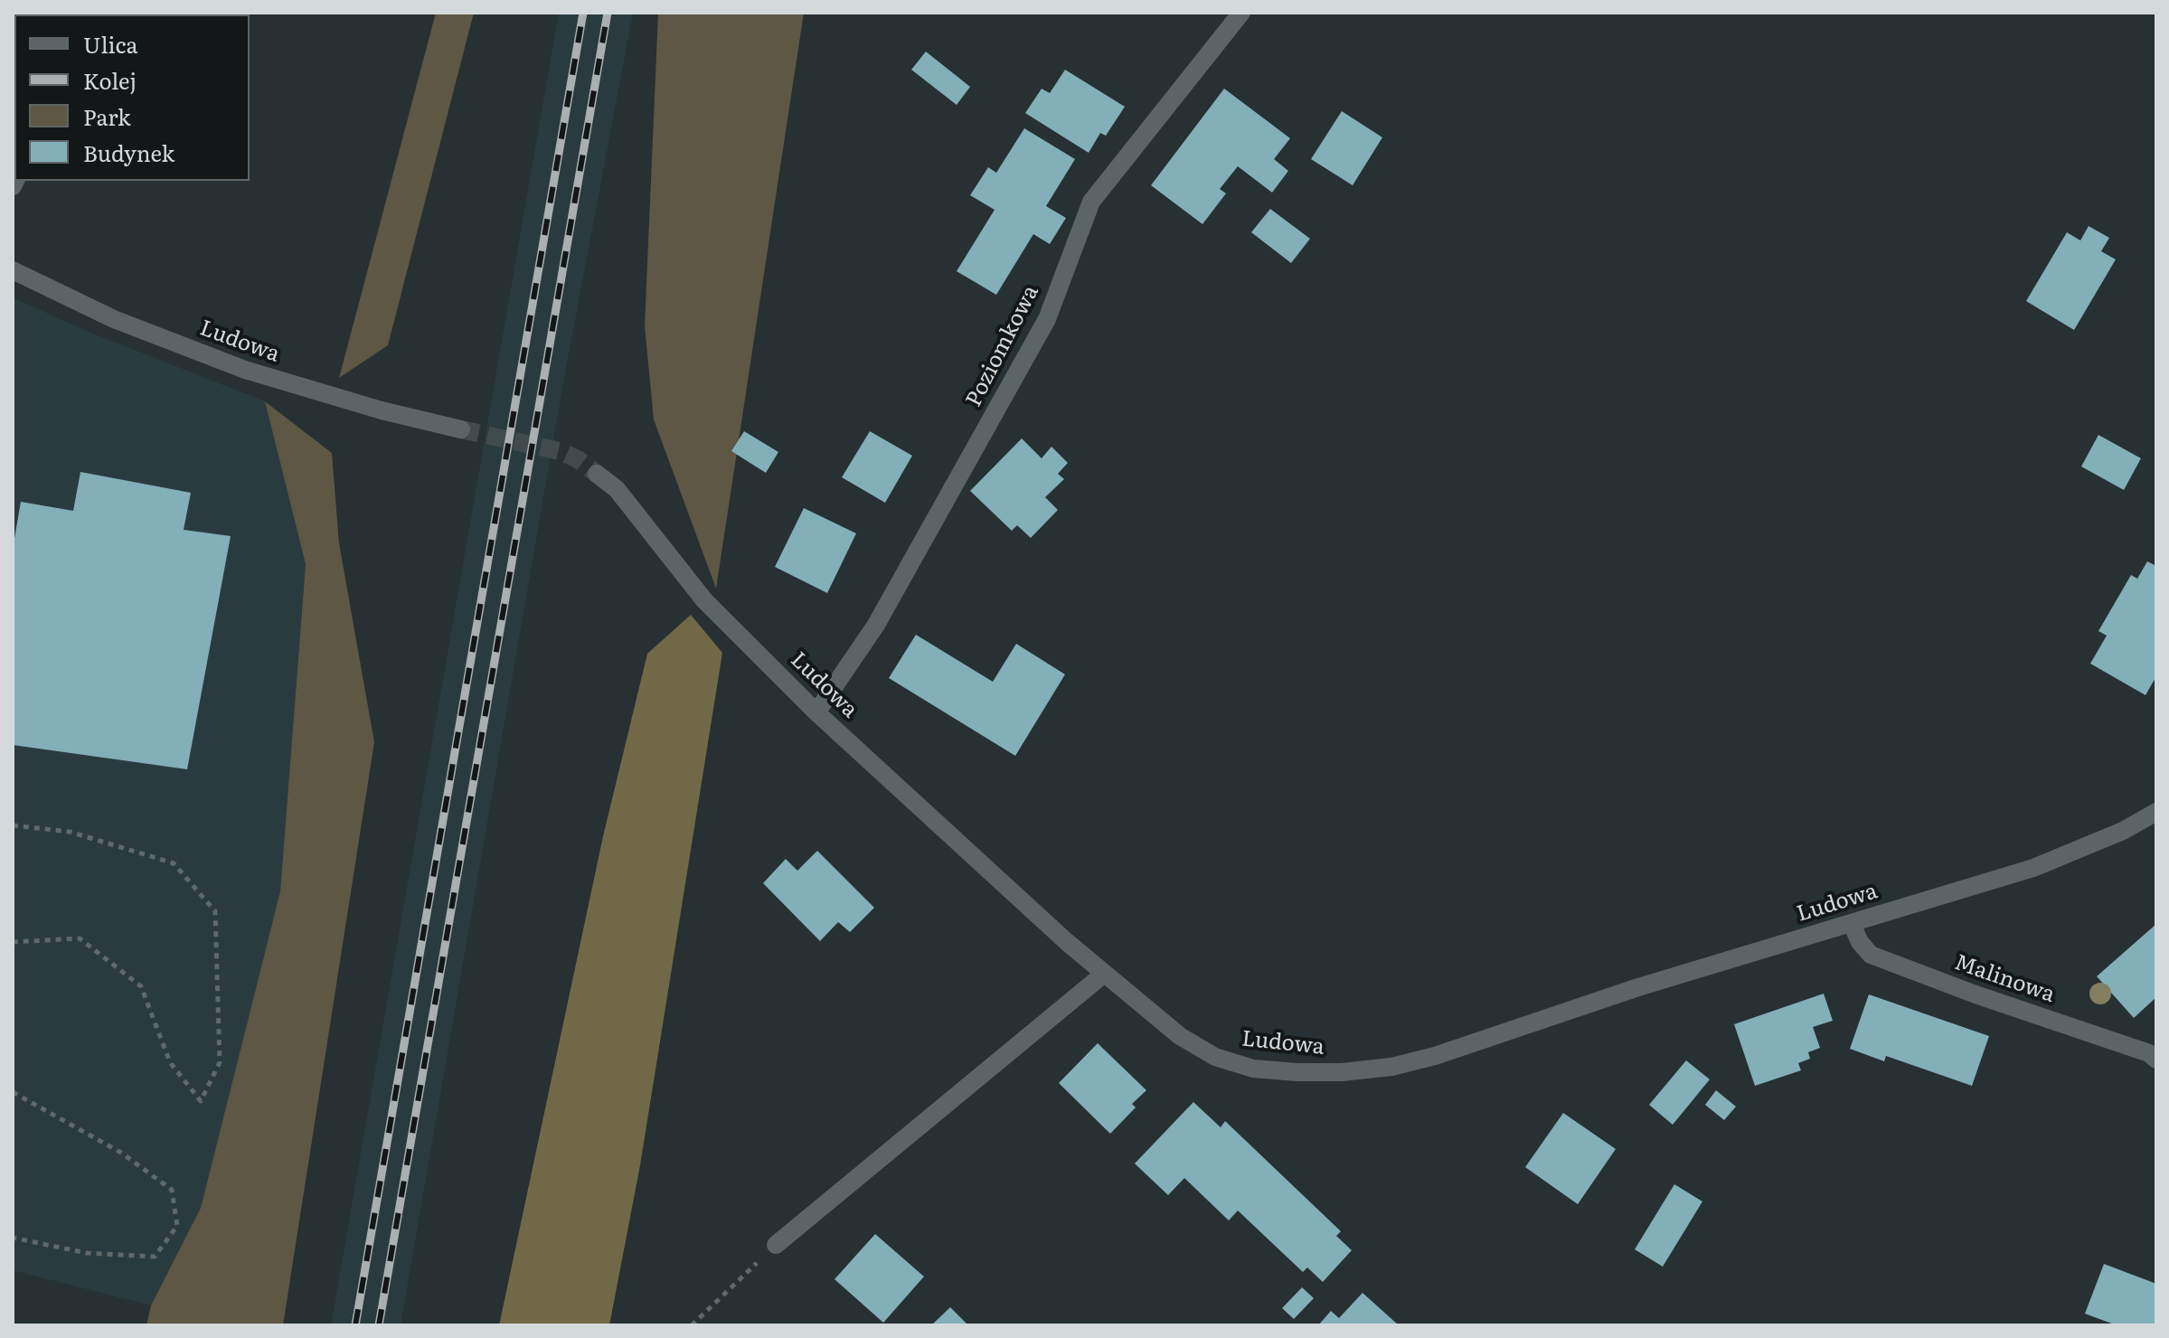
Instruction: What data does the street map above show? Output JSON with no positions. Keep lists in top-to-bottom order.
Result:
{
  "streets": {
    "street": ["Ludowa", "Poziomkowa", "Malinowa"]
  },
  "crossings": [
    ["Ludowa", "Poziomkowa"],
    ["Ludowa", "Malinowa"]
  ],
  "legend": [
    "Ulica",
    "Kolej",
    "Park",
    "Budynek"
  ]
}
